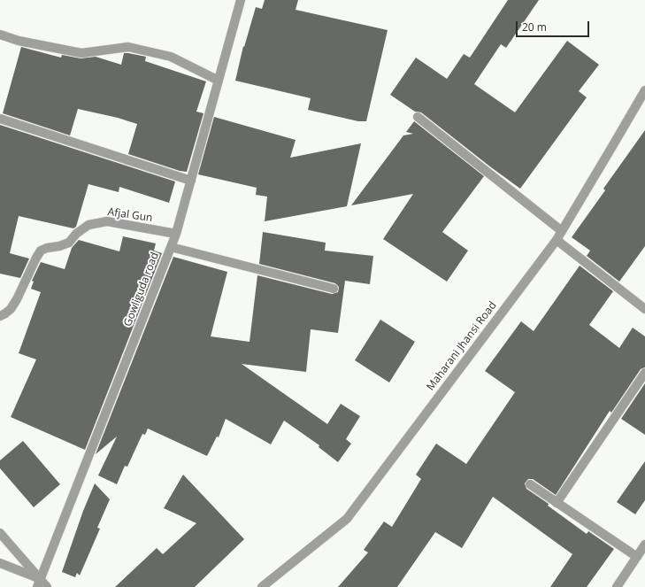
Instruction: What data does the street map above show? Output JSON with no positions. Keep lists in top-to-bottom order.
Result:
{
  "streets": {
    "street": ["Afjal Gun", "Gowliguda road", "Maharani Jhansi Road"]
  },
  "crossings": [
    ["Afjal Gun", "Gowliguda road"]
  ],
  "scale_bar": "20 m"
}
